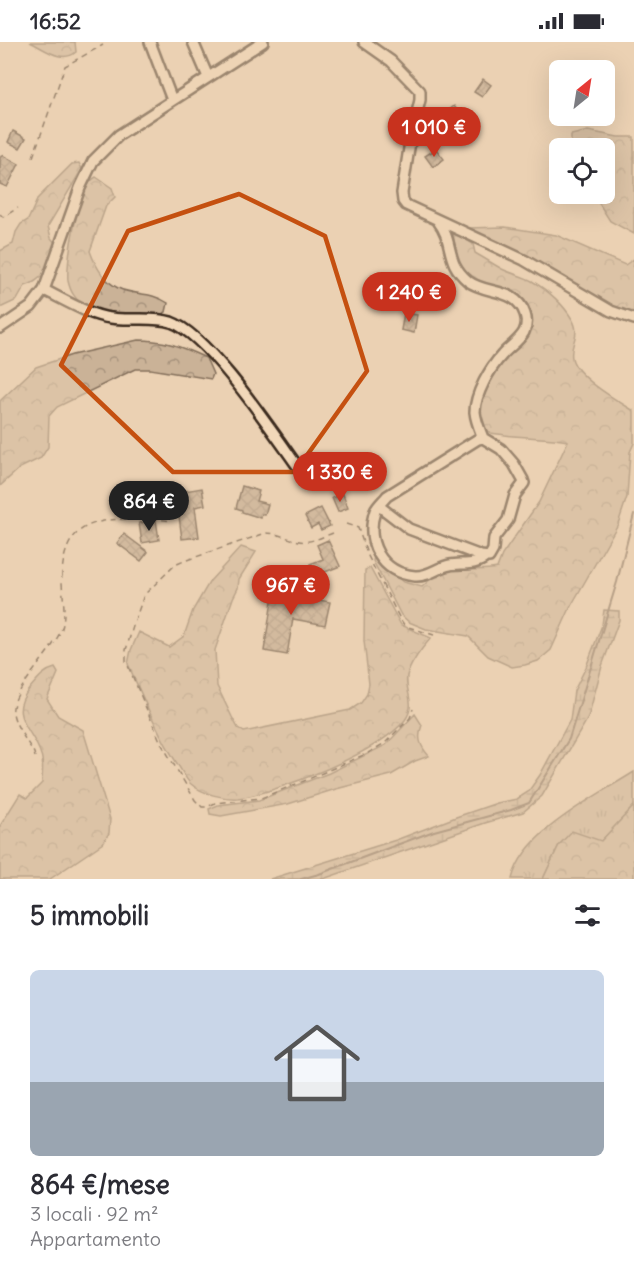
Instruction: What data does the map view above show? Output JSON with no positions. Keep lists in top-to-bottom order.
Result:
{
  "north": "top right",
  "page": {
    "status": "16:52",
    "price": [
      "1 010 €",
      "1 240 €",
      "1 330 €",
      "864 €",
      "967 €"
    ],
    "heading": "5 immobili",
    "list": [
      {
        "name": "864 €/mese",
        "note": "3 locali · 92 m² · Appartamento"
      }
    ]
  }
}
